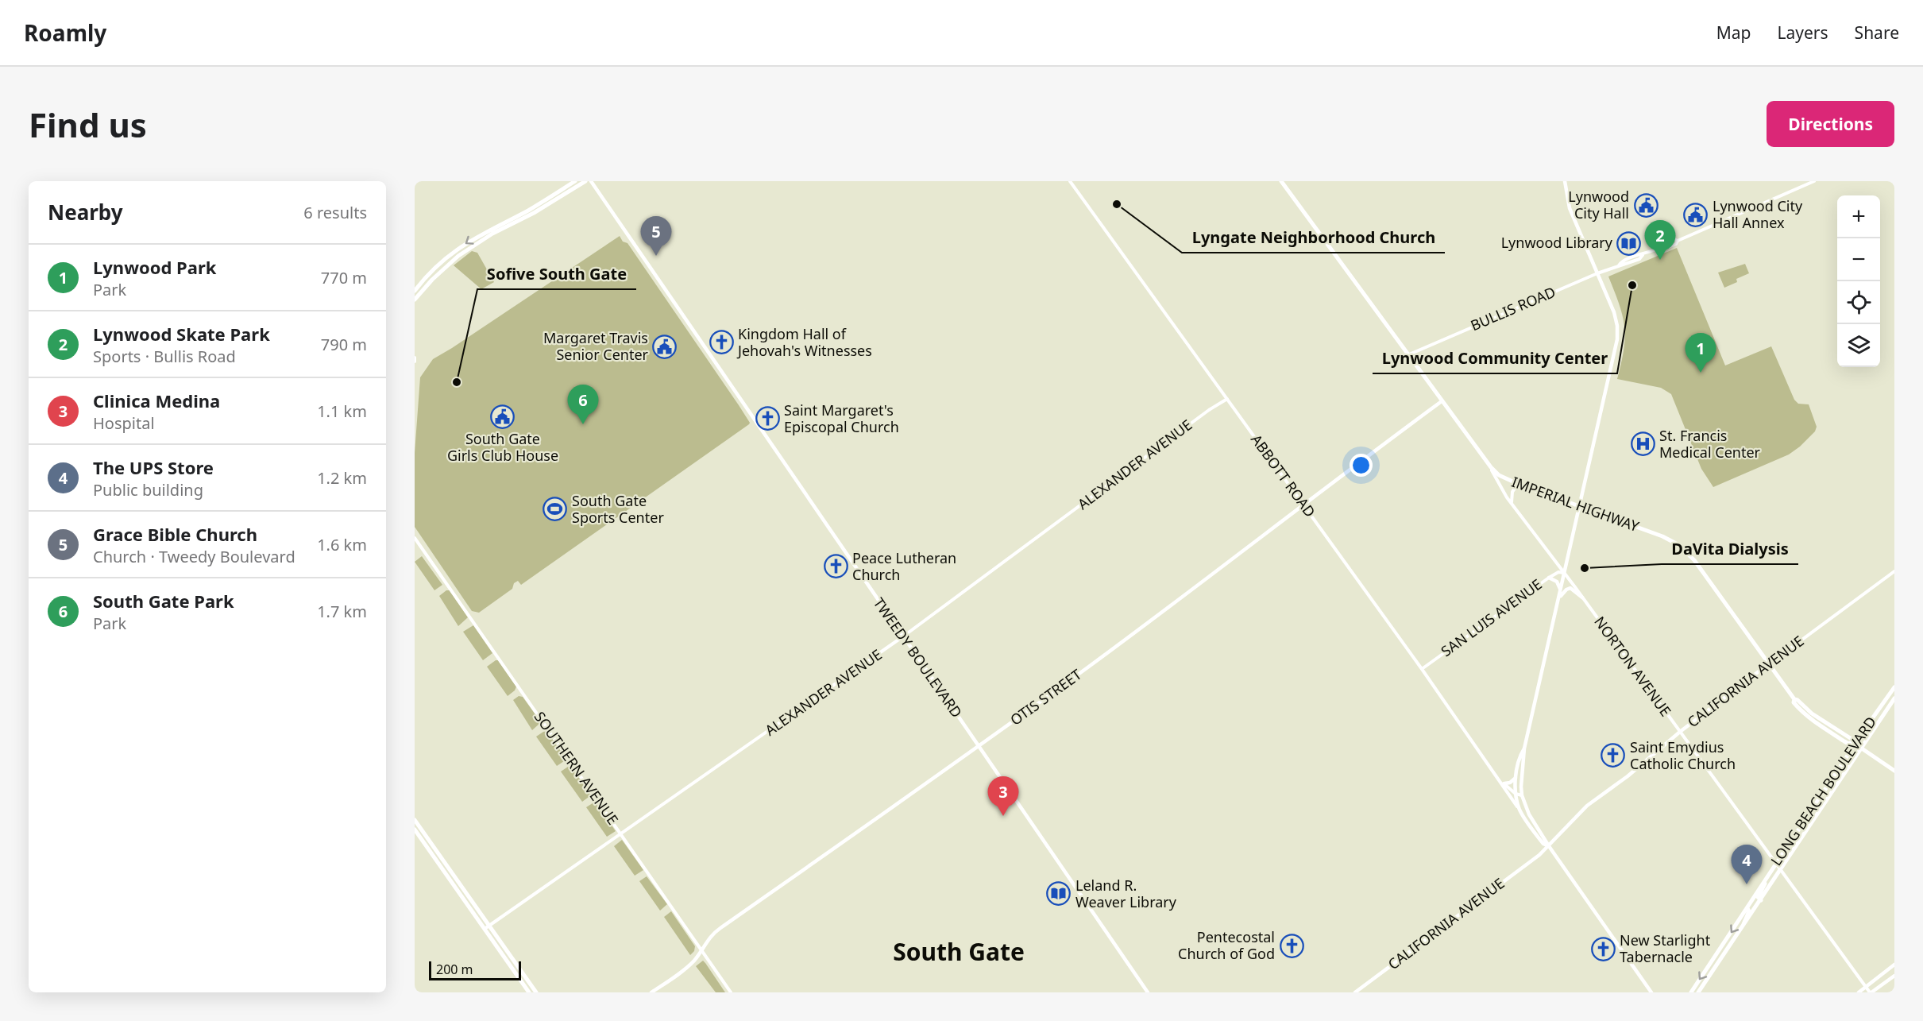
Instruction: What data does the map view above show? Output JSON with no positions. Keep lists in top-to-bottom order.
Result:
{
  "streets": {
    "main road": [
      "IMPERIAL HIGHWAY",
      "TWEEDY BOULEVARD",
      "CALIFORNIA AVENUE",
      "OTIS STREET",
      "LONG BEACH BOULEVARD"
    ],
    "street": [
      "BULLIS ROAD",
      "ALEXANDER AVENUE",
      "ABBOTT ROAD",
      "SAN LUIS AVENUE",
      "NORTON AVENUE",
      "SOUTHERN AVENUE"
    ]
  },
  "crossings": [
    ["BULLIS ROAD", "IMPERIAL HIGHWAY"],
    ["ALEXANDER AVENUE", "ABBOTT ROAD"],
    ["ALEXANDER AVENUE", "TWEEDY BOULEVARD"],
    ["ALEXANDER AVENUE", "SOUTHERN AVENUE"],
    ["ABBOTT ROAD", "SAN LUIS AVENUE"],
    ["ABBOTT ROAD", "OTIS STREET"],
    ["IMPERIAL HIGHWAY", "NORTON AVENUE"],
    ["IMPERIAL HIGHWAY", "CALIFORNIA AVENUE"],
    ["IMPERIAL HIGHWAY", "OTIS STREET"],
    ["IMPERIAL HIGHWAY", "LONG BEACH BOULEVARD"],
    ["SAN LUIS AVENUE", "NORTON AVENUE"],
    ["TWEEDY BOULEVARD", "OTIS STREET"],
    ["NORTON AVENUE", "CALIFORNIA AVENUE"],
    ["NORTON AVENUE", "LONG BEACH BOULEVARD"],
    ["OTIS STREET", "SOUTHERN AVENUE"]
  ],
  "districts": ["South Gate"],
  "places": {
    "other": [
      "Lyngate Neighborhood Church",
      "Lynwood Community Center",
      "Sofive South Gate",
      "DaVita Dialysis"
    ],
    "public building": [
      "Lynwood City Hall",
      "Lynwood City Hall Annex",
      "Margaret Travis Senior Center",
      "South Gate Girls Club House"
    ],
    "library": ["Lynwood Library", "Leland R. Weaver Library"],
    "church": [
      "Kingdom Hall of Jehovah's Witnesses",
      "Saint Margaret's Episcopal Church",
      "Peace Lutheran Church",
      "Saint Emydius Catholic Church",
      "Pentecostal Church of God",
      "New Starlight Tabernacle"
    ],
    "hospital": ["St. Francis Medical Center"],
    "sports": ["South Gate Sports Center"]
  },
  "scale_bar": "200 m",
  "page": {
    "header": "Roamly",
    "nav": ["Map", "Layers", "Share"],
    "buttons": "Directions",
    "title": "Find us",
    "heading": ["Nearby", "6 results"],
    "map_buttons": ["+", "−"],
    "pins": [
      "5",
      "2",
      "1",
      "6",
      "3",
      "4"
    ],
    "list": [
      {
        "mark": "1",
        "name": "Lynwood Park",
        "note": "Park",
        "value": "770 m"
      },
      {
        "mark": "2",
        "name": "Lynwood Skate Park",
        "note": "Sports · Bullis Road",
        "value": "790 m"
      },
      {
        "mark": "3",
        "name": "Clinica Medina",
        "note": "Hospital",
        "value": "1.1 km"
      },
      {
        "mark": "4",
        "name": "The UPS Store",
        "note": "Public building",
        "value": "1.2 km"
      },
      {
        "mark": "5",
        "name": "Grace Bible Church",
        "note": "Church · Tweedy Boulevard",
        "value": "1.6 km"
      },
      {
        "mark": "6",
        "name": "South Gate Park",
        "note": "Park",
        "value": "1.7 km"
      }
    ],
    "scale": "200 m"
  }
}
